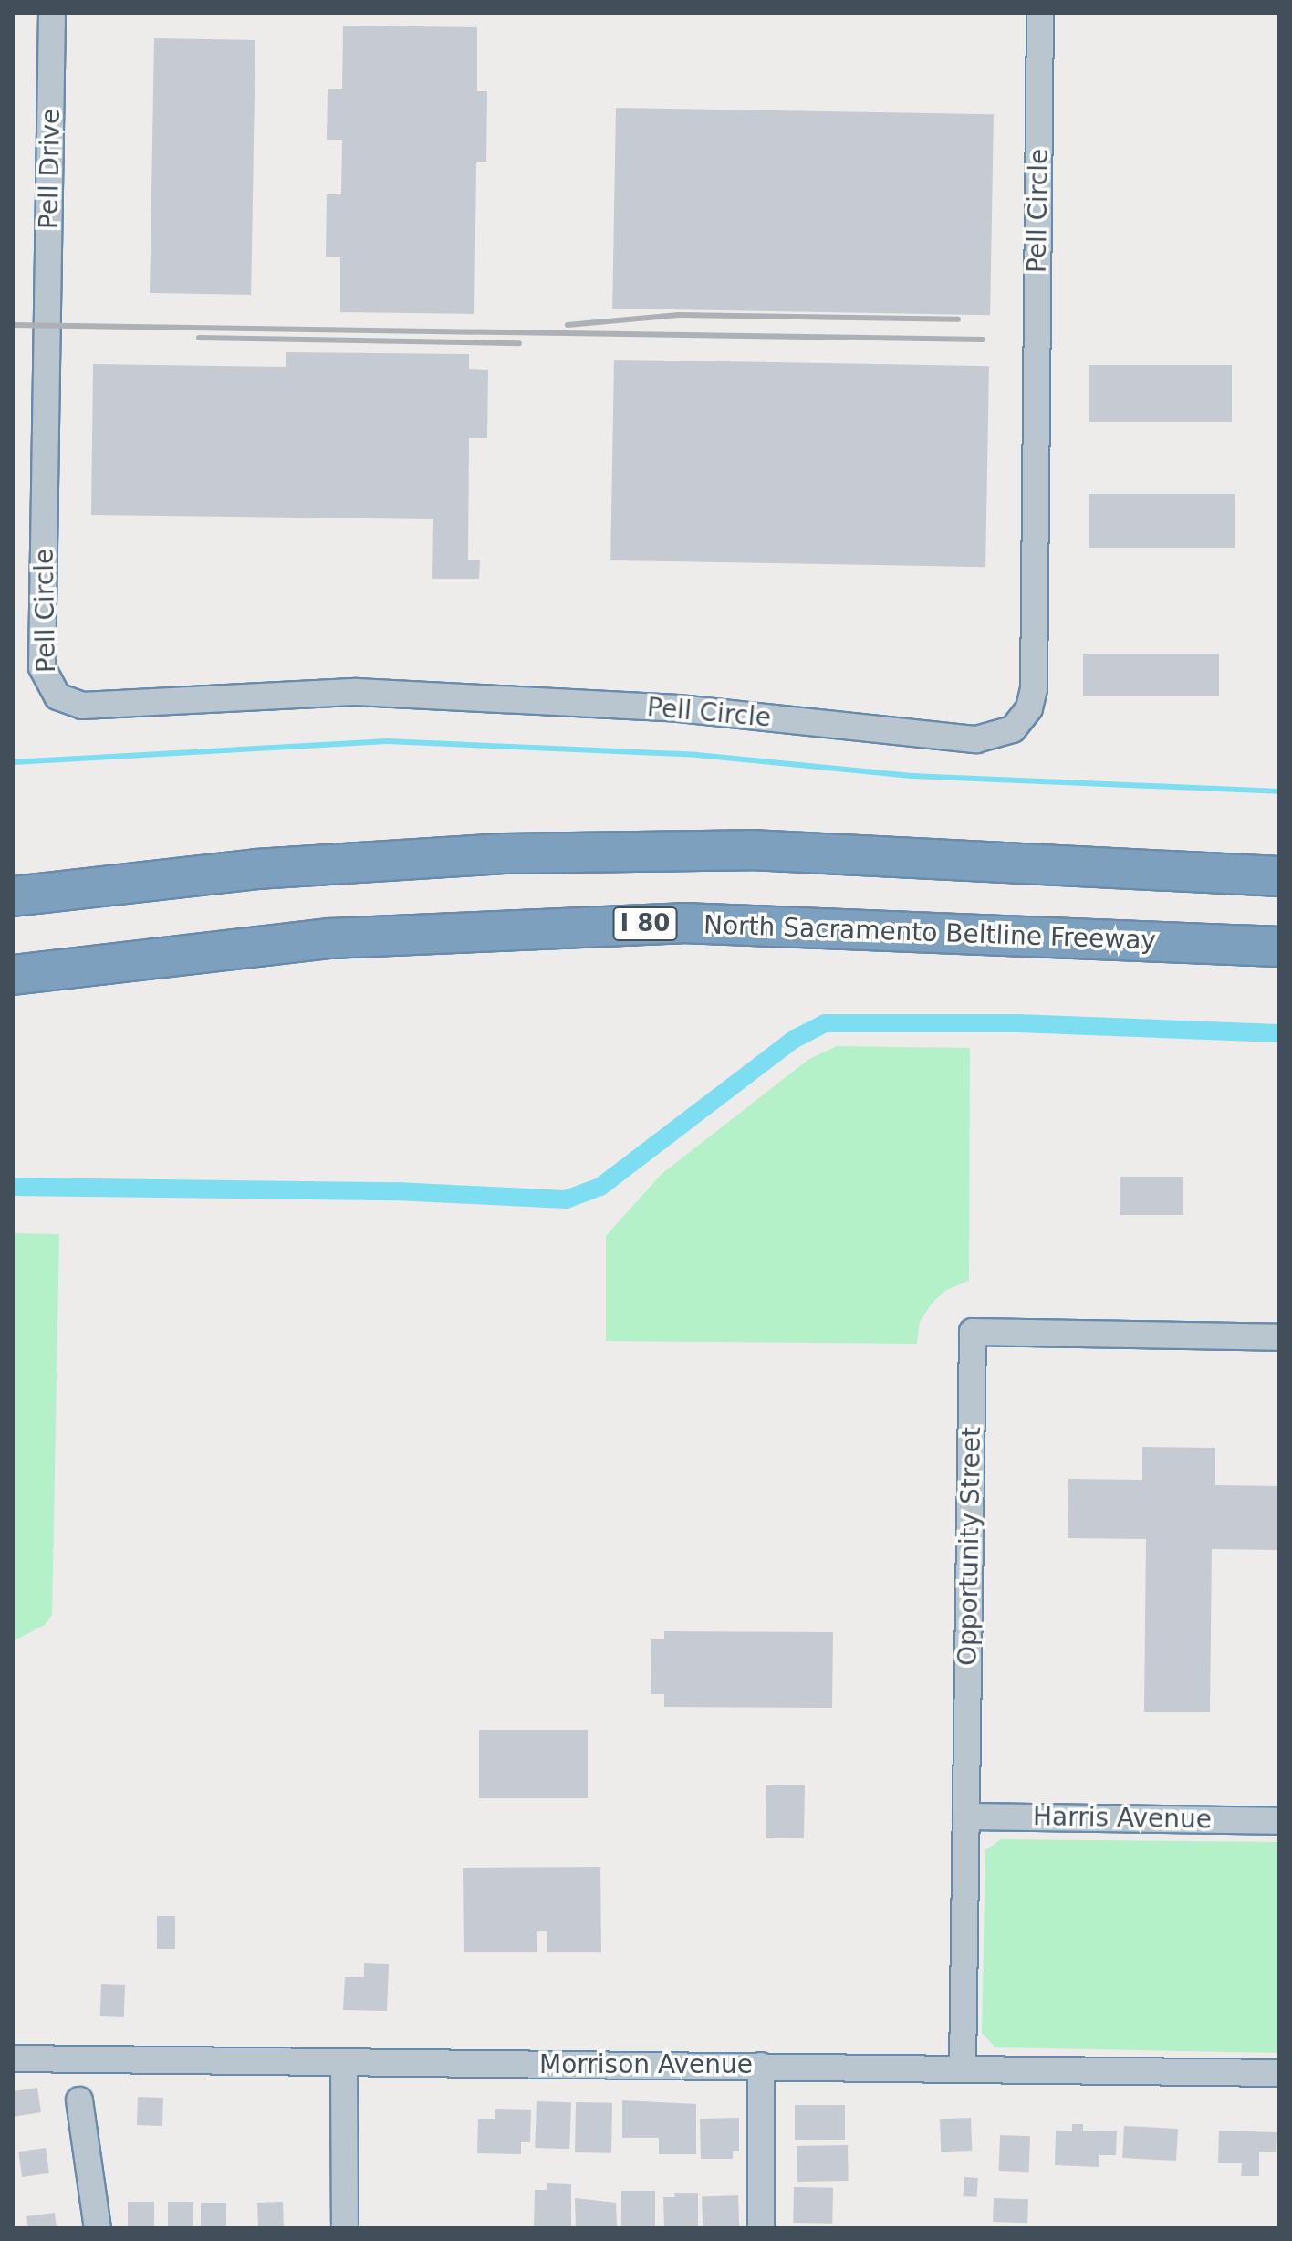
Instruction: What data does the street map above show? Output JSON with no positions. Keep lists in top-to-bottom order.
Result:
{
  "streets": {
    "highway": ["I 80", "North Sacramento Beltline Freeway"],
    "street": [
      "Pell Drive",
      "Pell Circle",
      "Opportunity Street",
      "Harris Avenue",
      "Morrison Avenue"
    ]
  },
  "crossings": [
    ["Pell Drive", "Pell Circle"],
    ["Opportunity Street", "Harris Avenue"],
    ["Opportunity Street", "Morrison Avenue"]
  ]
}
